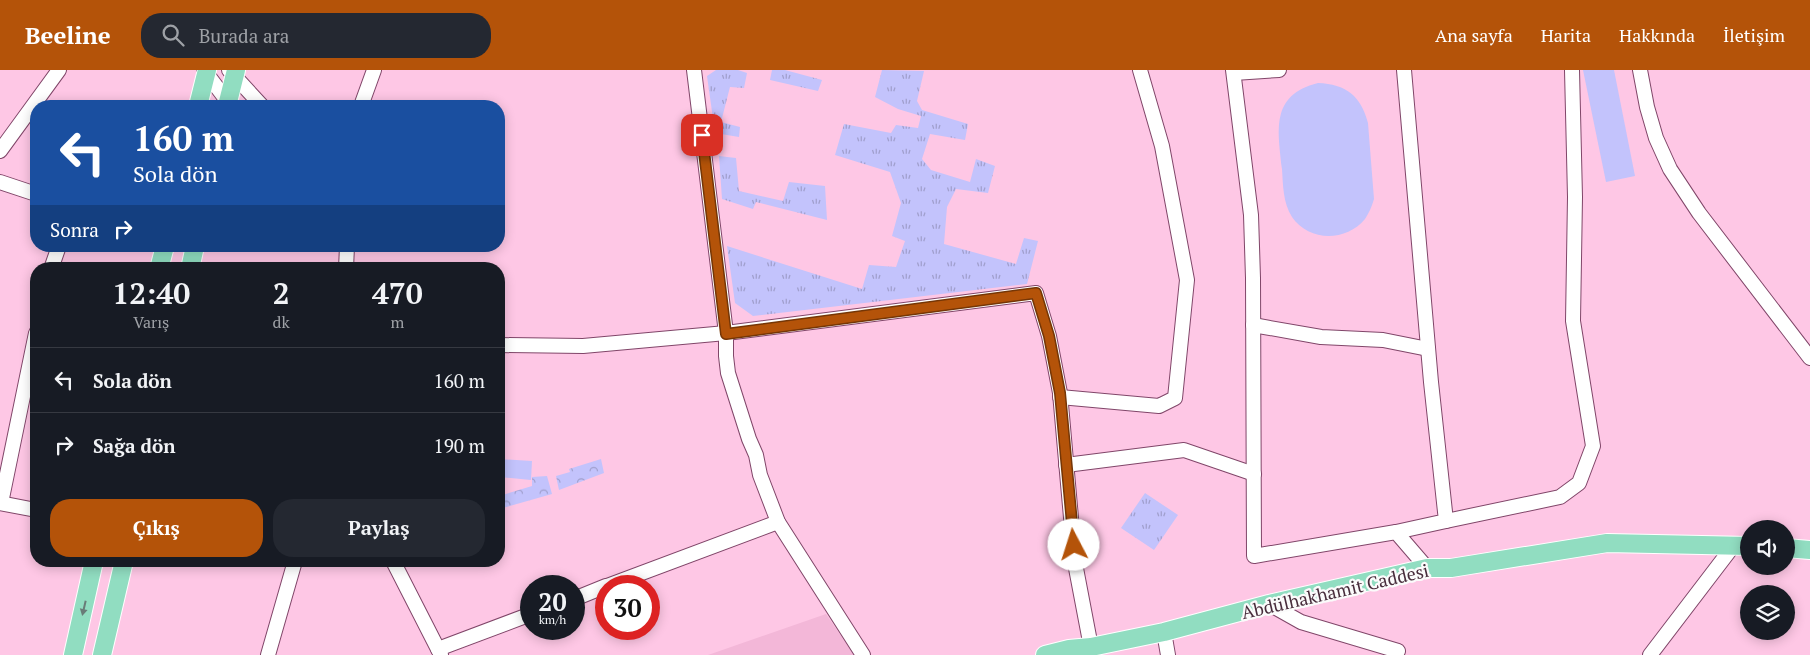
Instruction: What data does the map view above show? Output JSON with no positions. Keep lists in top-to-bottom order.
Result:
{
  "streets": {
    "main road": ["Abdülhakhamit Caddesi"]
  },
  "page": {
    "header": "Beeline",
    "search": "Burada ara",
    "nav": [
      "Ana sayfa",
      "Harita",
      "Hakkında",
      "İletişim"
    ],
    "turn": ["160 m", "Sola dön"],
    "then": "Sonra",
    "eta": [
      "12:40",
      "Varış",
      "2",
      "dk",
      "470",
      "m"
    ],
    "list": [
      {
        "name": "Sola dön",
        "value": "160 m"
      },
      {
        "name": "Sağa dön",
        "value": "190 m"
      }
    ],
    "buttons": ["Çıkış", "Paylaş"],
    "speed": "20 km/h",
    "limit": "30"
  }
}
